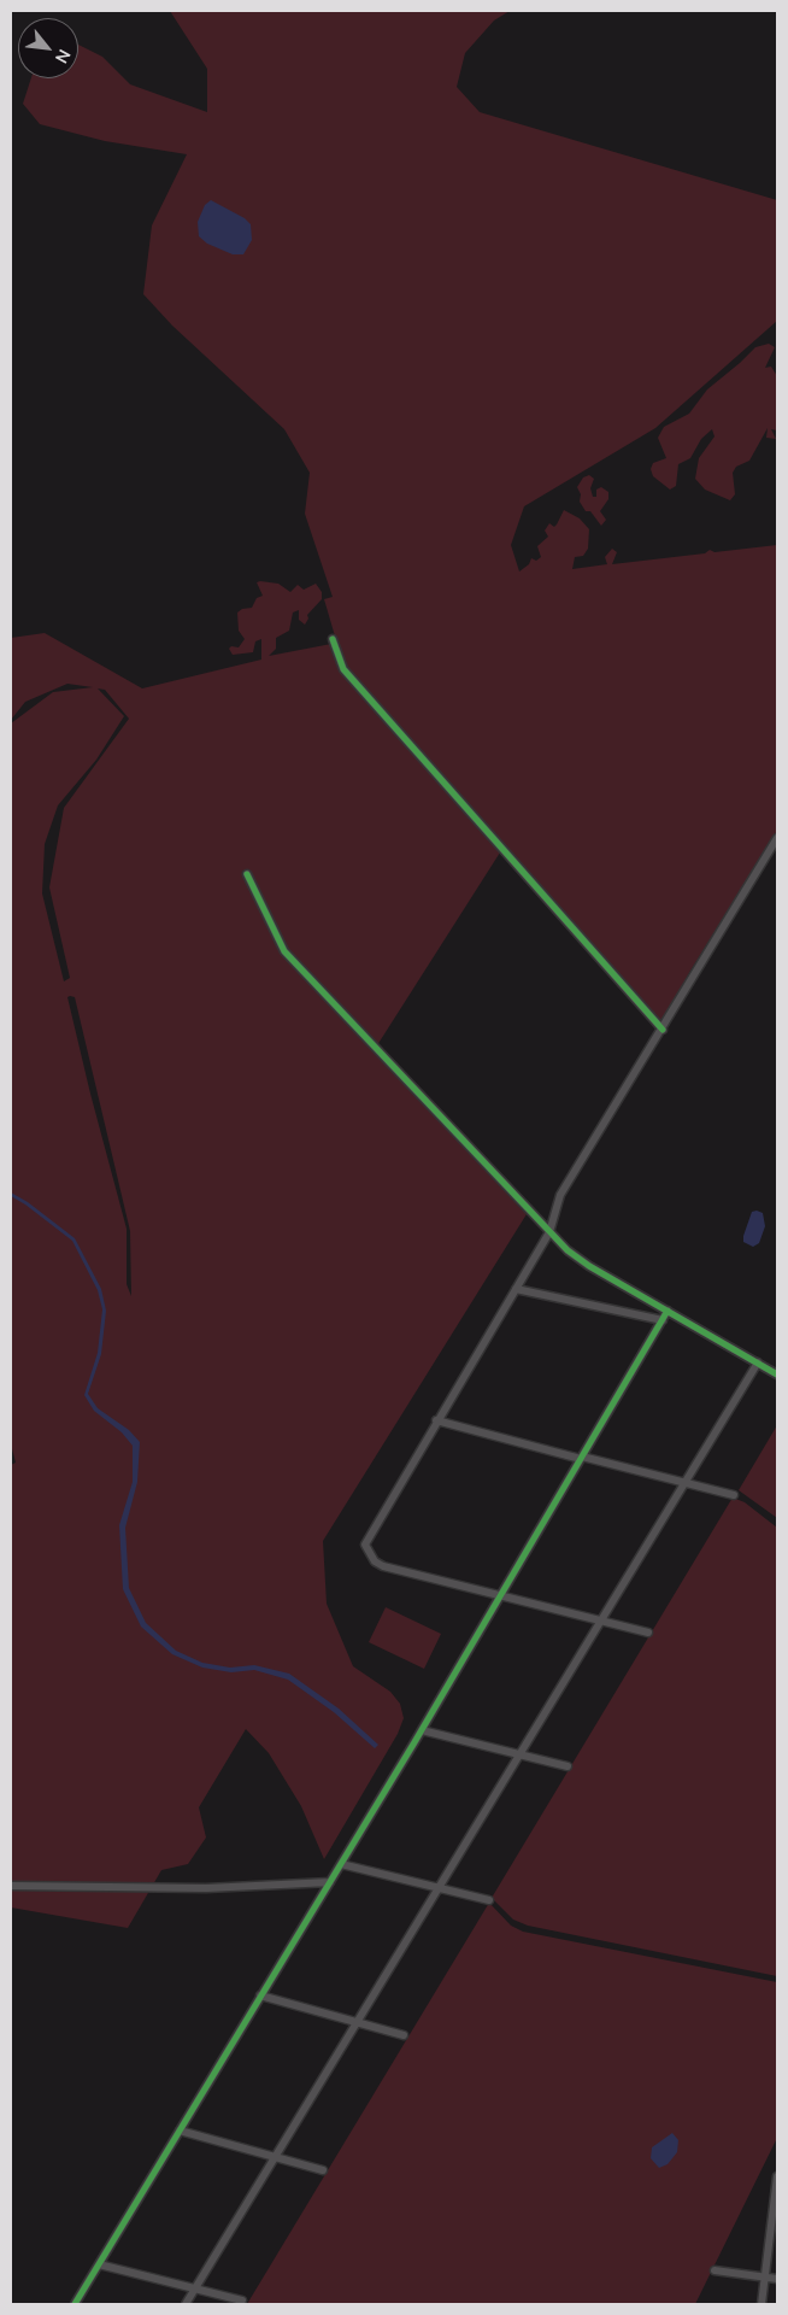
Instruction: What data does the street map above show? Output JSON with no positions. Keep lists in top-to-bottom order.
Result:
{
  "north": "bottom right"
}
